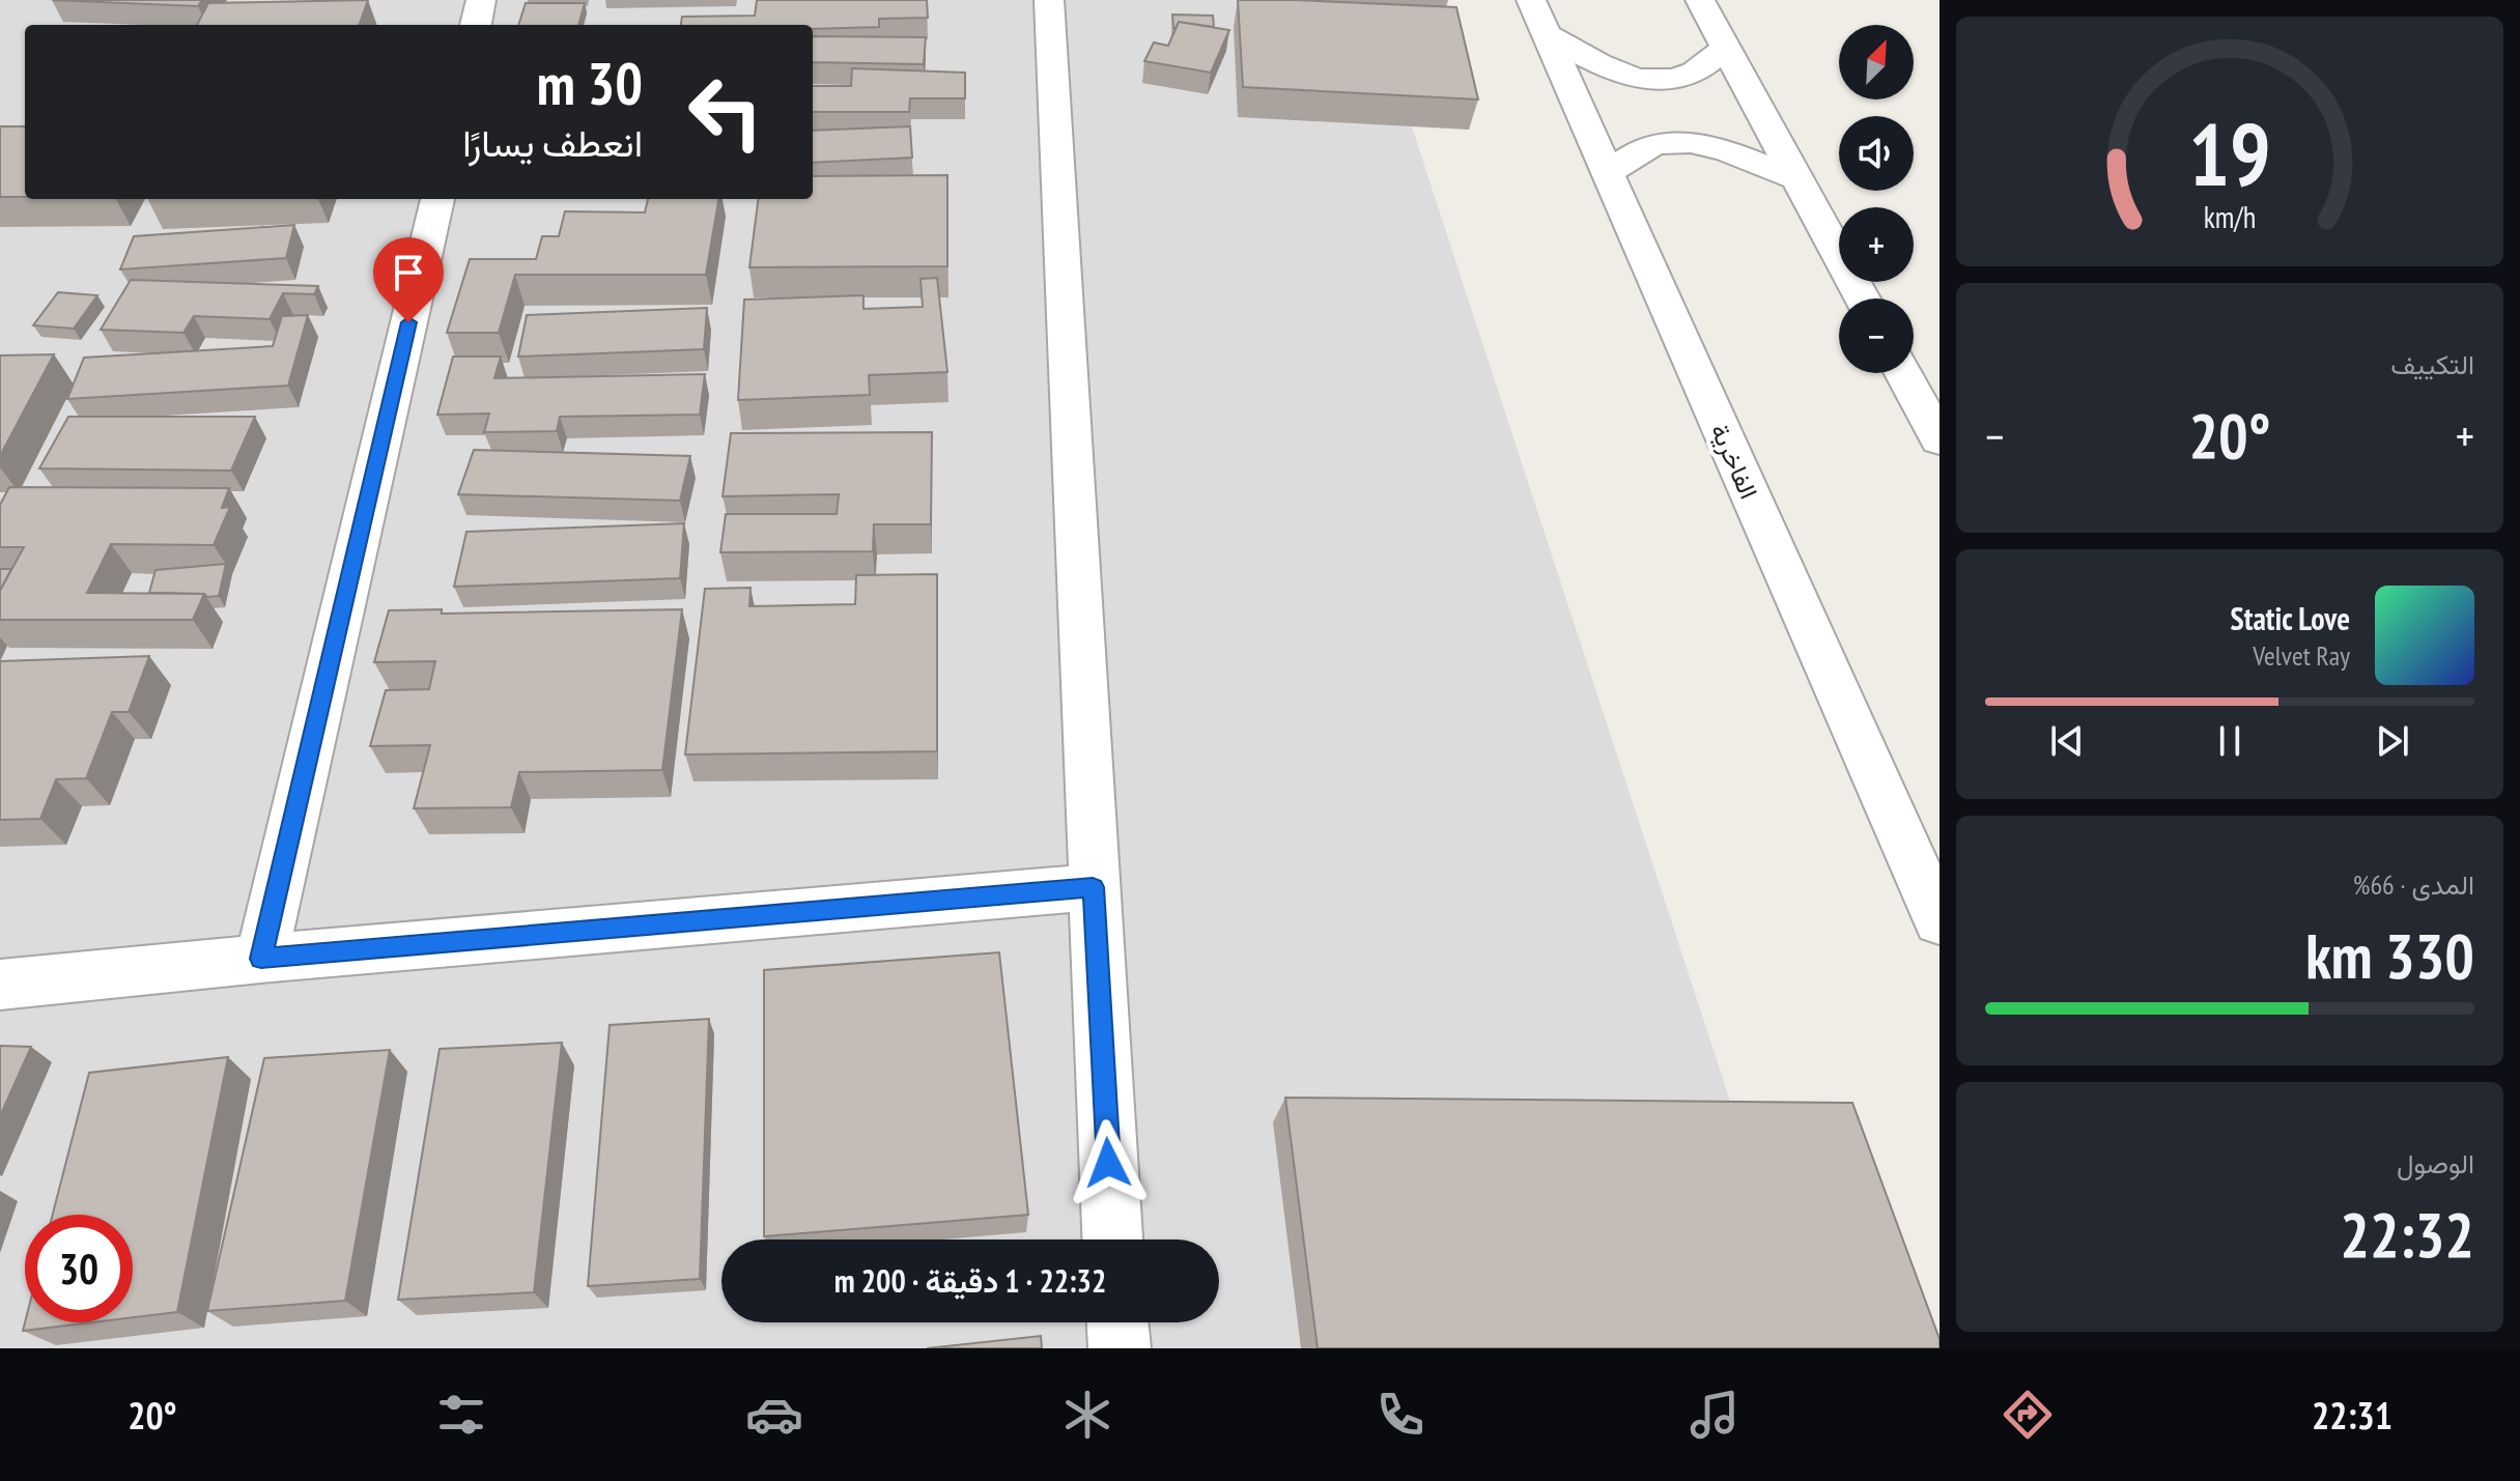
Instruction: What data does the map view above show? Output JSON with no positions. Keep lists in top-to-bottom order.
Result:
{
  "streets": {
    "street": ["الفاخرية"]
  },
  "north": "top right",
  "page": {
    "map_buttons": ["+", "−"],
    "turn": ["30 m", "انعطف يسارًا"],
    "tile": [
      "التكييف",
      ["المدى · 66%", "330 km"],
      ["الوصول", "22:32"]
    ],
    "heat": ["−", "20°", "+"],
    "song": ["Static Love", "Velvet Ray"],
    "limit": "30",
    "trip": "22:32 · 1 دقيقة · 200 m",
    "tabs": ["22:31", "20°"],
    "gauge": ["19", "km/h"]
  }
}
